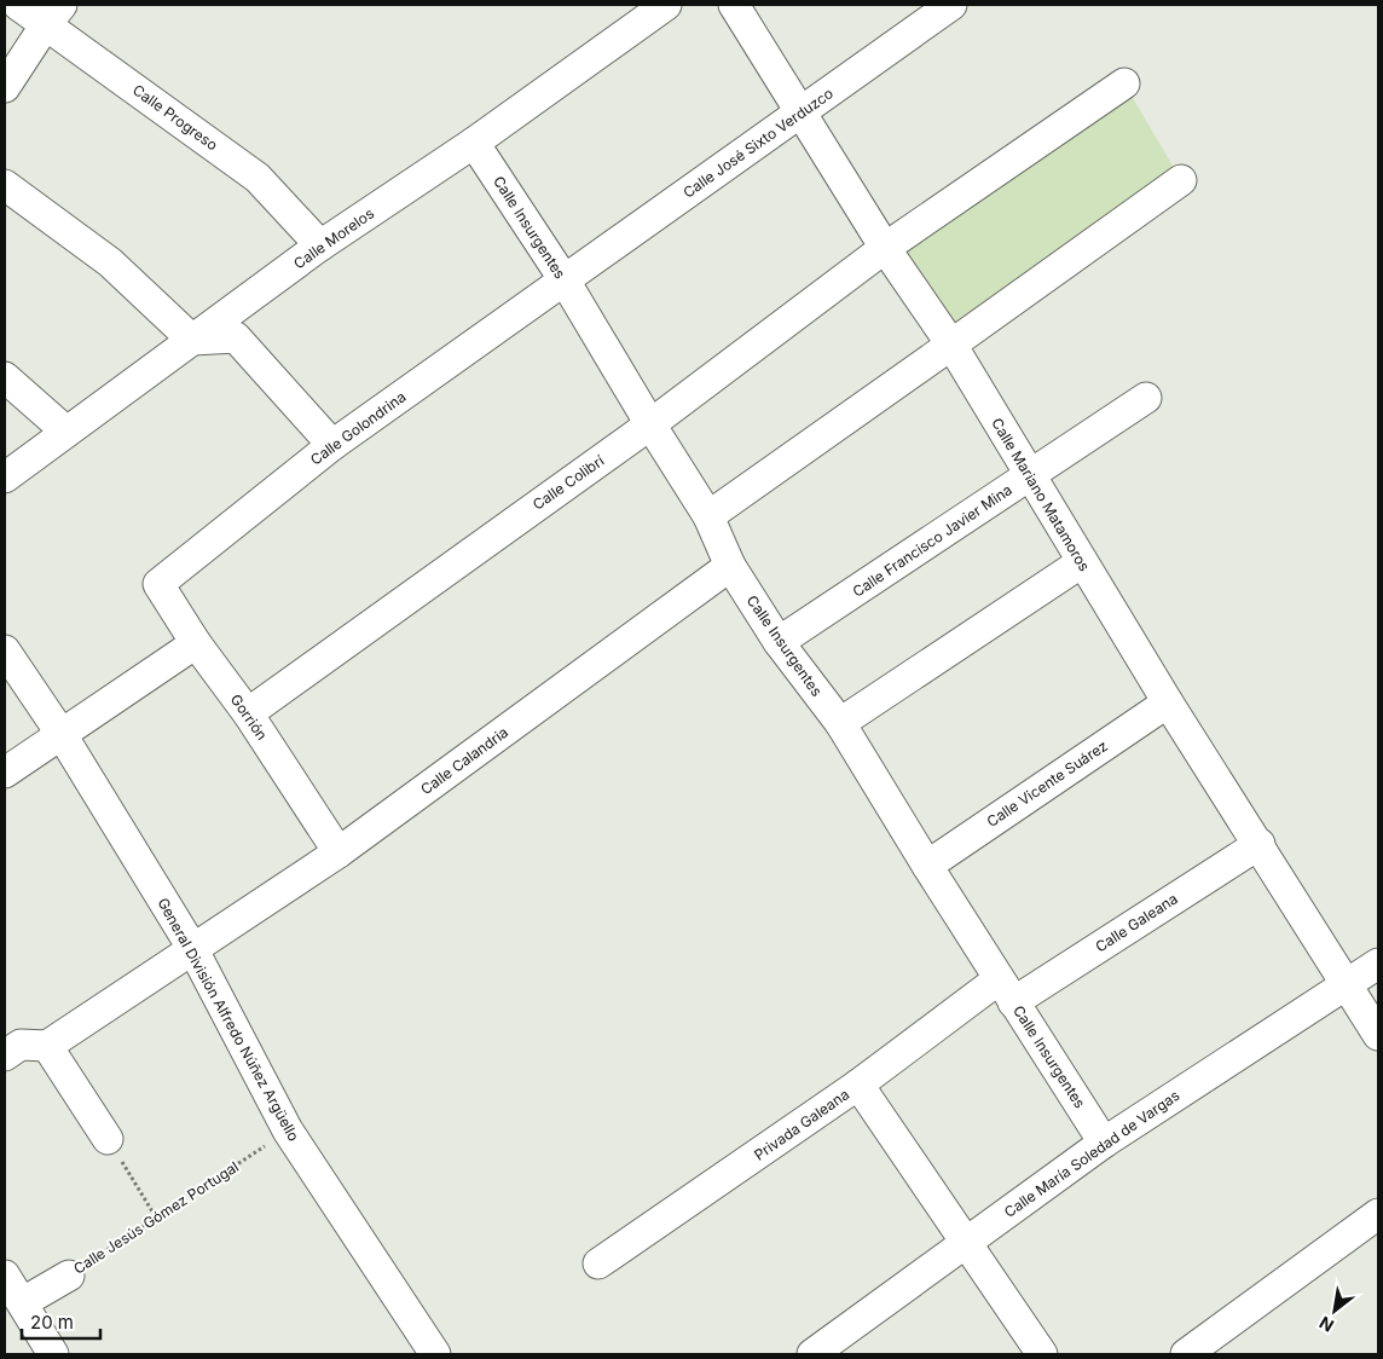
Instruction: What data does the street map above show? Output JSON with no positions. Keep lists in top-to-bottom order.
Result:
{
  "streets": {
    "street": [
      "Calle Progreso",
      "Calle José Sixto Verduzco",
      "Calle Insurgentes",
      "Calle Morelos",
      "Calle Golondrina",
      "Calle Colibrí",
      "Calle Mariano Matamoros",
      "Calle Francisco Javier Mina",
      "Gorrión",
      "Calle Calandria",
      "Calle Vicente Suárez",
      "Calle Galeana",
      "General División Alfredo Núñez Argüello",
      "Privada Galeana",
      "Calle María Soledad de Vargas",
      "Calle Jesús Gómez Portugal"
    ]
  },
  "crossings": [
    ["Calle Progreso", "Calle Morelos"],
    ["Calle José Sixto Verduzco", "Calle Insurgentes"],
    ["Calle José Sixto Verduzco", "Calle Golondrina"],
    ["Calle José Sixto Verduzco", "Calle Mariano Matamoros"],
    ["Calle Insurgentes", "Calle Morelos"],
    ["Calle Insurgentes", "Calle Golondrina"],
    ["Calle Insurgentes", "Calle Colibrí"],
    ["Calle Insurgentes", "Calle Francisco Javier Mina"],
    ["Calle Insurgentes", "Calle Calandria"],
    ["Calle Insurgentes", "Calle Vicente Suárez"],
    ["Calle Insurgentes", "Calle Galeana"],
    ["Calle Insurgentes", "Privada Galeana"],
    ["Calle Insurgentes", "Calle María Soledad de Vargas"],
    ["Calle Golondrina", "Gorrión"],
    ["Calle Colibrí", "Calle Mariano Matamoros"],
    ["Calle Colibrí", "Gorrión"],
    ["Calle Mariano Matamoros", "Calle Francisco Javier Mina"],
    ["Calle Mariano Matamoros", "Calle Vicente Suárez"],
    ["Calle Mariano Matamoros", "Calle Galeana"],
    ["Calle Mariano Matamoros", "Calle María Soledad de Vargas"],
    ["Gorrión", "Calle Calandria"],
    ["Calle Calandria", "General División Alfredo Núñez Argüello"],
    ["Calle Galeana", "Privada Galeana"],
    ["General División Alfredo Núñez Argüello", "Calle Jesús Gómez Portugal"]
  ],
  "scale_bar": "20 m",
  "north": "bottom left"
}
